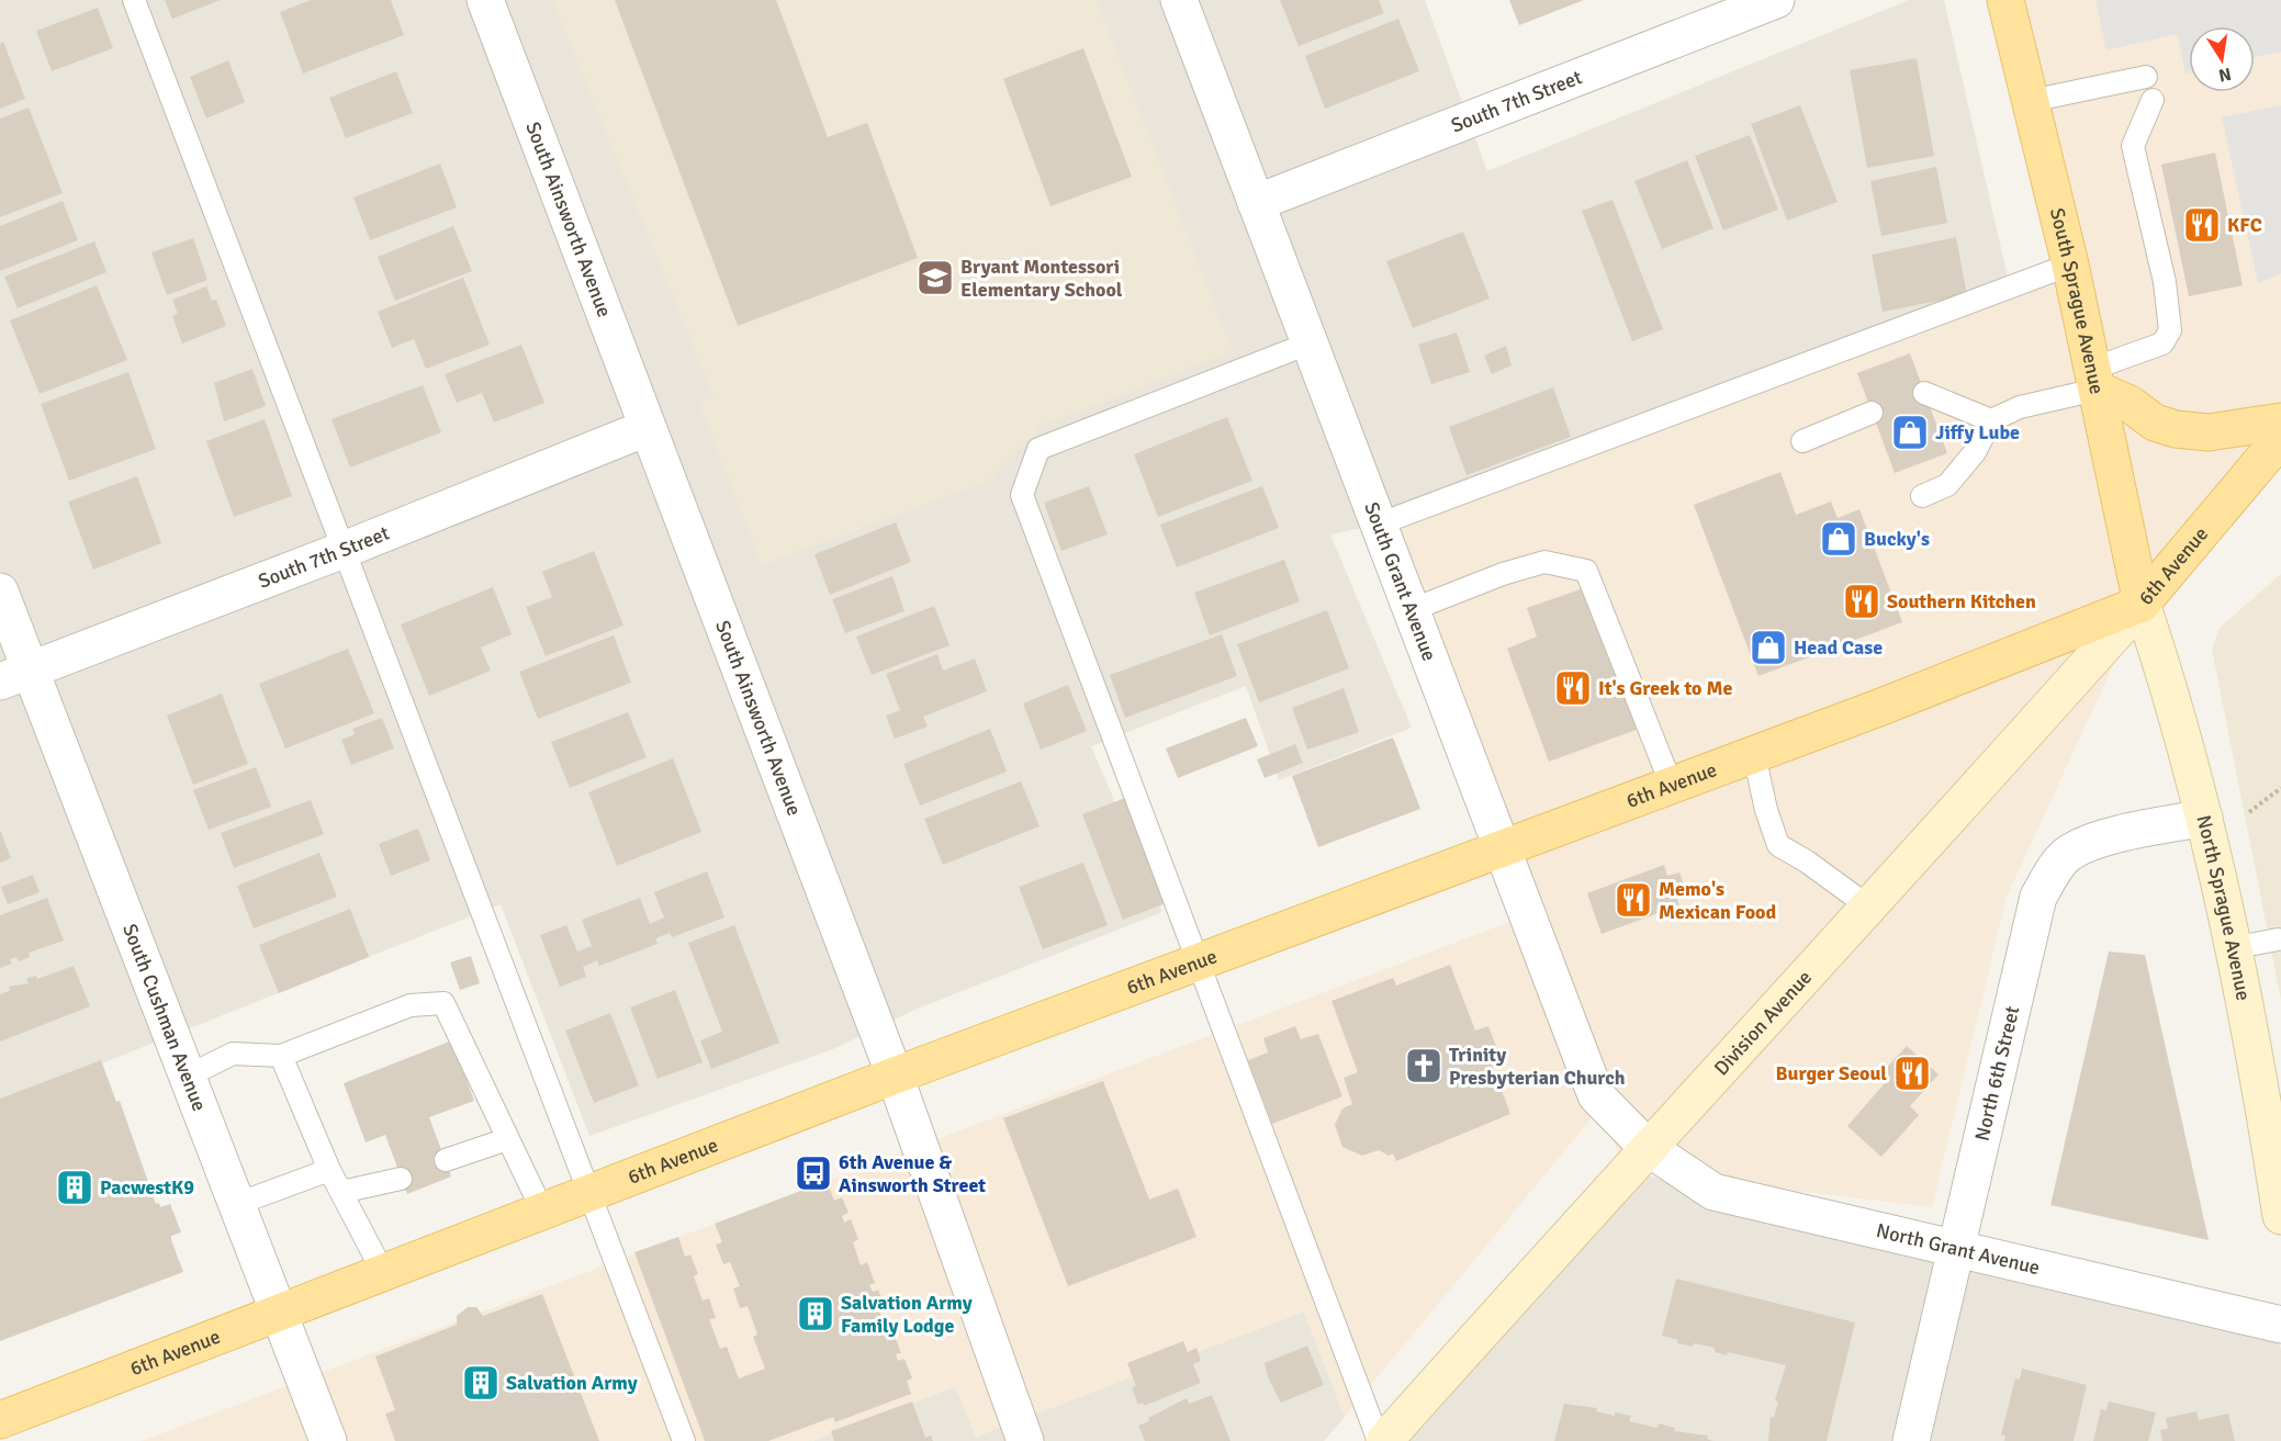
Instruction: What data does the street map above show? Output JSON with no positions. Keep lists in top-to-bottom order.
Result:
{
  "streets": {
    "main road": [
      "South Sprague Avenue",
      "6th Avenue",
      "North Sprague Avenue",
      "Division Avenue"
    ],
    "street": [
      "South 7th Street",
      "South Ainsworth Avenue",
      "South Grant Avenue",
      "South Cushman Avenue",
      "North 6th Street",
      "North Grant Avenue"
    ]
  },
  "crossings": [
    ["South 7th Street", "South Ainsworth Avenue"],
    ["South 7th Street", "South Grant Avenue"],
    ["South 7th Street", "South Cushman Avenue"],
    ["South Ainsworth Avenue", "6th Avenue"],
    ["South Sprague Avenue", "6th Avenue"],
    ["South Sprague Avenue", "North Sprague Avenue"],
    ["South Sprague Avenue", "Division Avenue"],
    ["6th Avenue", "South Grant Avenue"],
    ["6th Avenue", "North Sprague Avenue"],
    ["6th Avenue", "South Cushman Avenue"],
    ["6th Avenue", "Division Avenue"],
    ["South Grant Avenue", "Division Avenue"],
    ["South Grant Avenue", "North Grant Avenue"],
    ["North Sprague Avenue", "Division Avenue"],
    ["North Sprague Avenue", "North 6th Street"],
    ["Division Avenue", "North Grant Avenue"],
    ["North 6th Street", "North Grant Avenue"]
  ],
  "places": {
    "restaurant": [
      "KFC",
      "Southern Kitchen",
      "It's Greek to Me",
      "Memo's Mexican Food",
      "Burger Seoul"
    ],
    "school or university": ["Bryant Montessori Elementary School"],
    "shop": ["Jiffy Lube", "Bucky's", "Head Case"],
    "church": ["Trinity Presbyterian Church"],
    "bus stop": ["6th Avenue & Ainsworth Street"],
    "building": ["PacwestK9", "Salvation Army Family Lodge", "Salvation Army"]
  },
  "north": "bottom"
}
